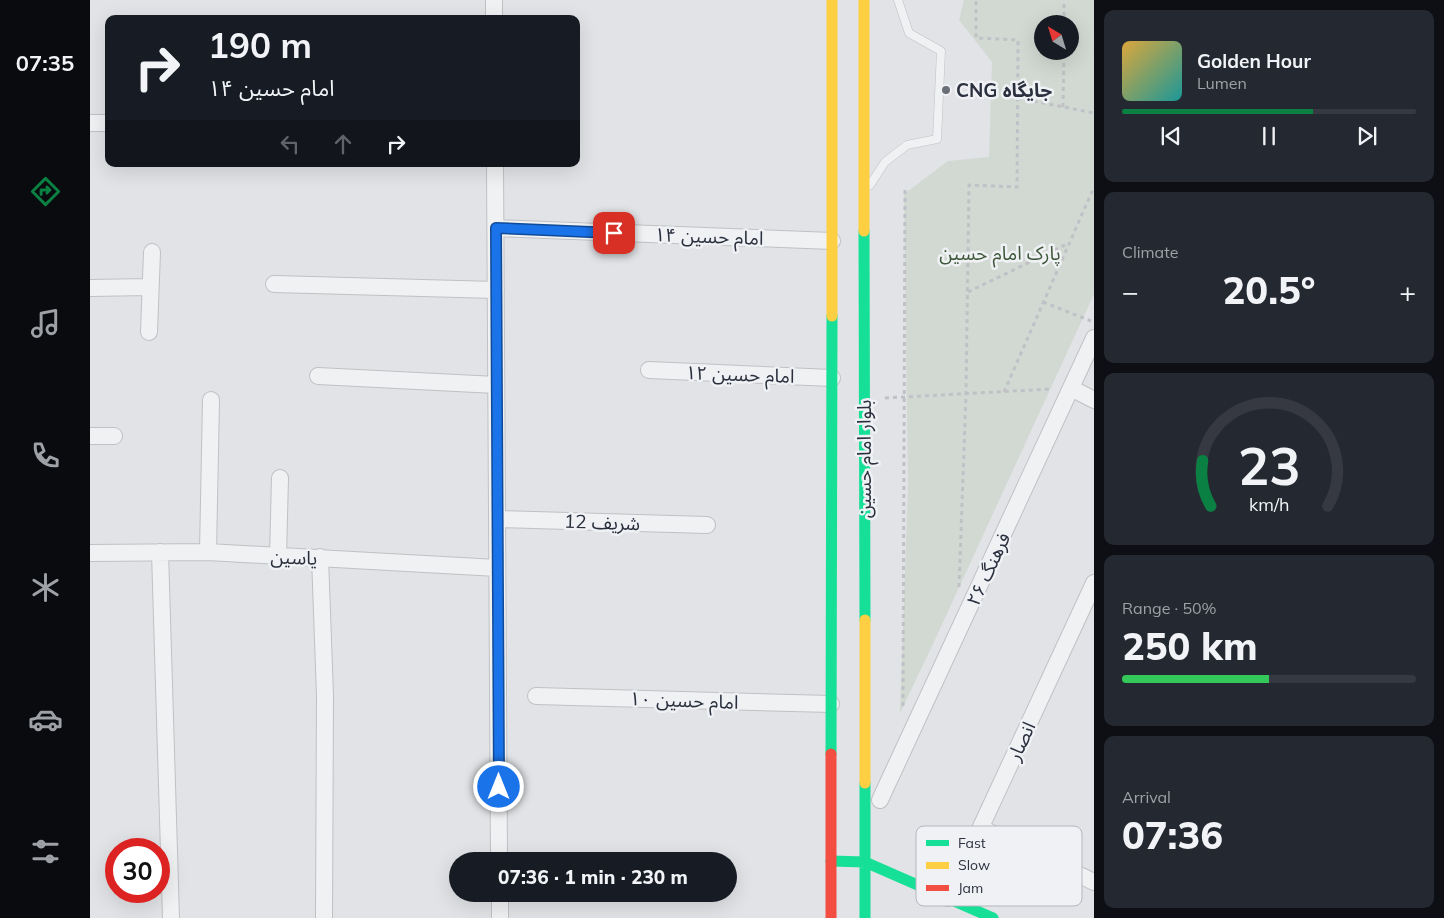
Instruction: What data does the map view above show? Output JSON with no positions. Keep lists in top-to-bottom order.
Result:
{
  "streets": {
    "main road": ["بلوار امام حسین"],
    "street": [
      "امام حسین ۱۴",
      "امام حسین ۱۲",
      "شریف 12",
      "یاسین",
      "فرهنگ ۲۶",
      "امام حسین ۱۰",
      "انصار"
    ]
  },
  "crossings": [
    ["امام حسین ۱۴", "بلوار امام حسین"],
    ["امام حسین ۱۲", "بلوار امام حسین"],
    ["بلوار امام حسین", "امام حسین ۱۰"]
  ],
  "parks": ["پارک امام حسین"],
  "places": ["CNG جایگاه"],
  "legend": ["Fast", "Slow", "Jam"],
  "north": "top left",
  "page": {
    "tabs": "07:35",
    "turn": ["190 m", "امام حسین ۱۴"],
    "song": ["Golden Hour", "Lumen"],
    "tile": [
      "Climate",
      ["Range · 50%", "250 km"],
      ["Arrival", "07:36"]
    ],
    "heat": ["−", "20.5°", "+"],
    "limit": "30",
    "trip": "07:36 · 1 min · 230 m",
    "gauge": ["23", "km/h"]
  }
}
